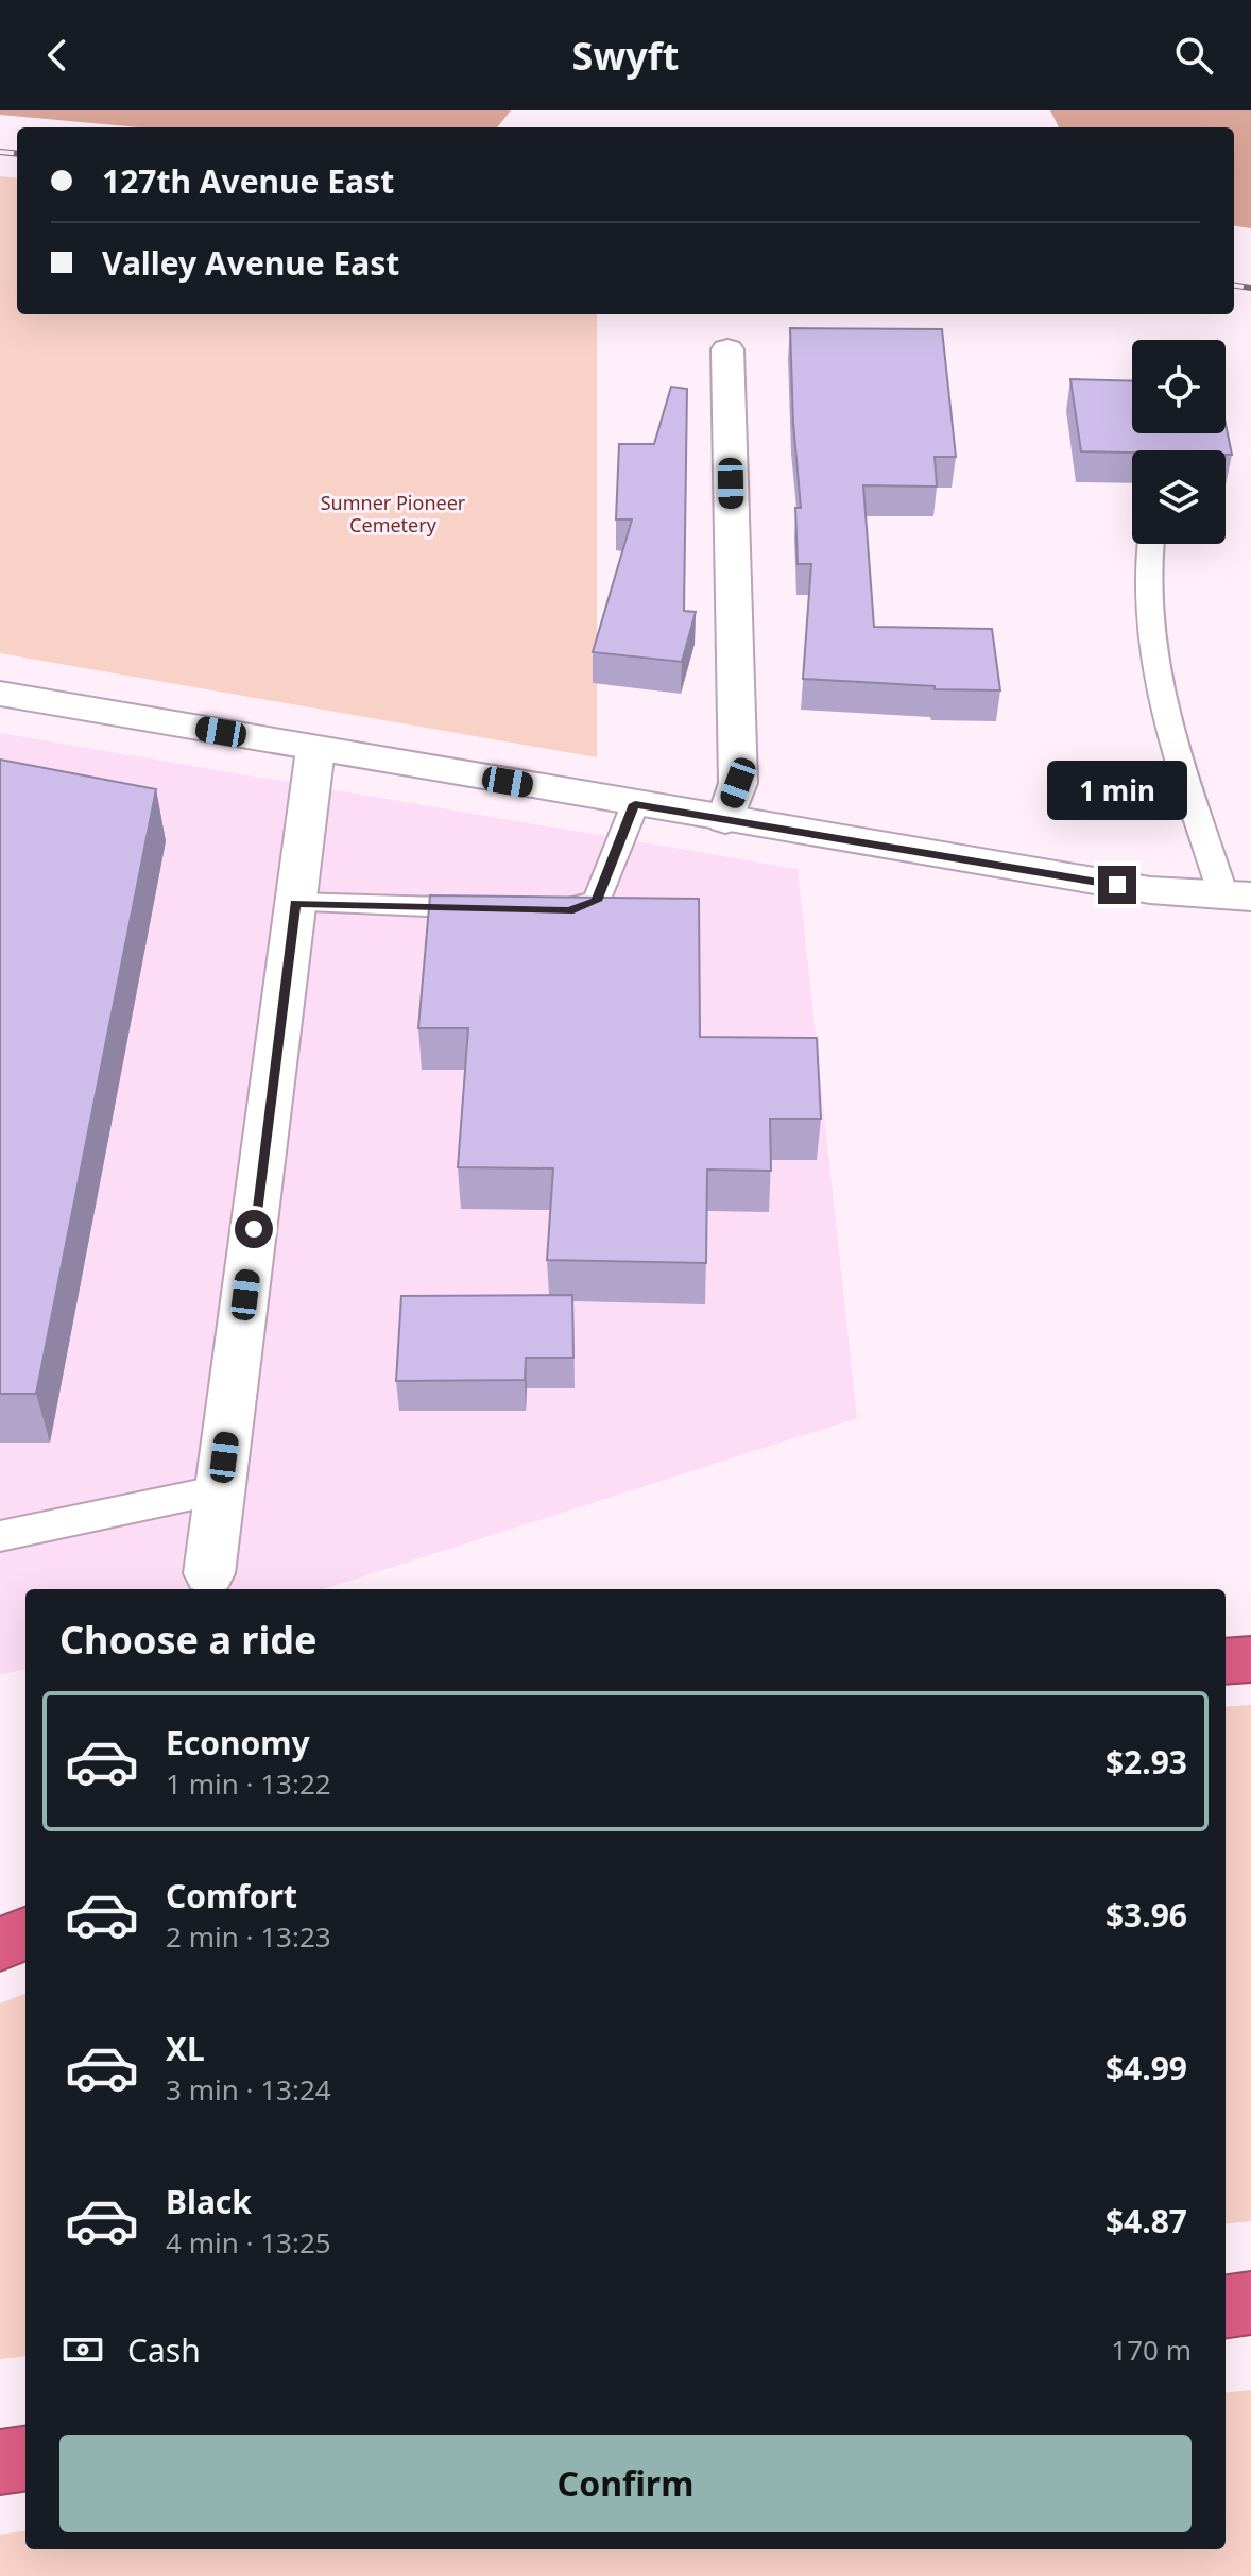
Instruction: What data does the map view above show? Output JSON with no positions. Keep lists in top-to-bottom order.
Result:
{
  "parks": ["Sumner Pioneer Cemetery"],
  "page": {
    "header": "Swyft",
    "banner": ["127th Avenue East", "Valley Avenue East"],
    "bubble": "1 min",
    "heading": "Choose a ride",
    "list": [
      {
        "name": "Economy",
        "note": "1 min · 13:22",
        "value": "$2.93"
      },
      {
        "name": "Comfort",
        "note": "2 min · 13:23",
        "value": "$3.96"
      },
      {
        "name": "XL",
        "note": "3 min · 13:24",
        "value": "$4.99"
      },
      {
        "name": "Black",
        "note": "4 min · 13:25",
        "value": "$4.87"
      }
    ],
    "pay": ["Cash", "170 m"],
    "buttons": "Confirm"
  }
}
